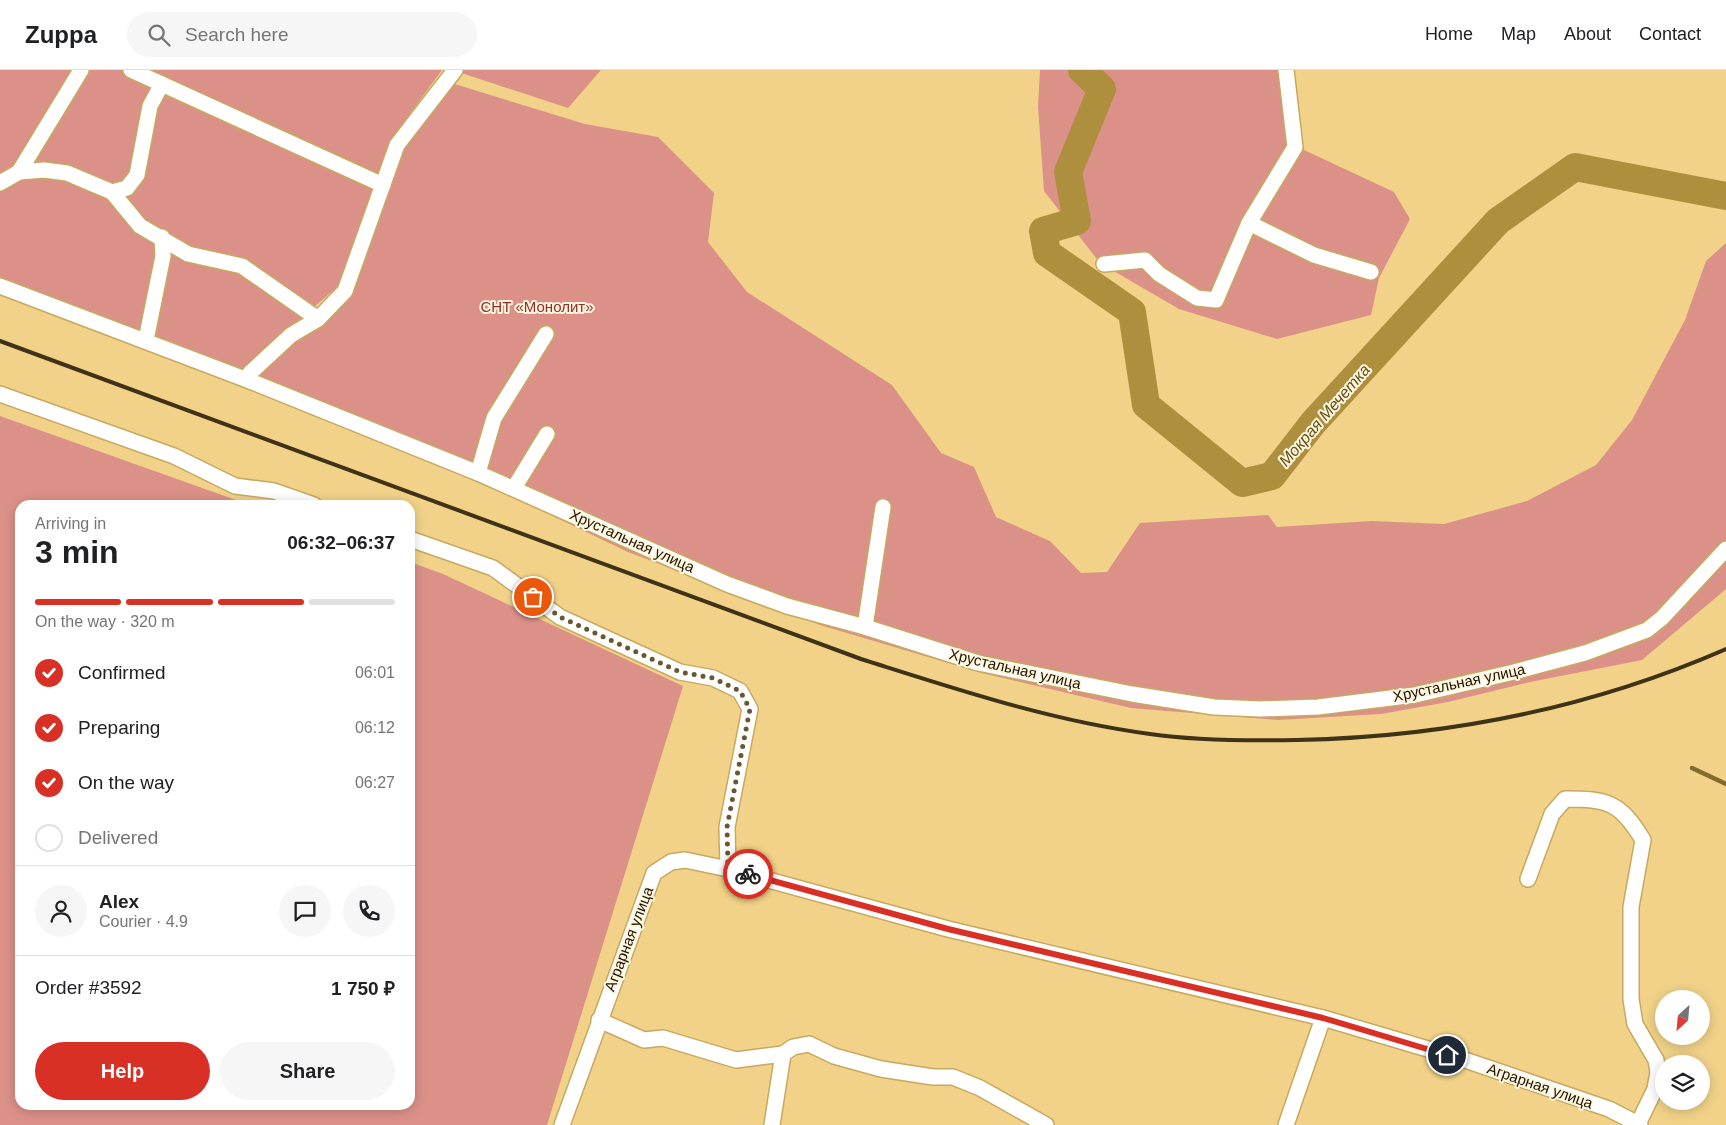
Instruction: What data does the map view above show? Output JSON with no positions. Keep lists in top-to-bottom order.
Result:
{
  "streets": {
    "street": ["Хрустальная улица", "Аграрная улица"]
  },
  "water": ["Мокрая Мечетка"],
  "parks": ["СНТ «Монолит»"],
  "north": "bottom left",
  "page": {
    "header": "Zuppa",
    "search": "Search here",
    "nav": [
      "Home",
      "Map",
      "About",
      "Contact"
    ],
    "heading": ["3 min", "Arriving in", "06:32–06:37"],
    "panel": [
      "Alex",
      "Courier · 4.9",
      "Order #3592",
      "1 750 ₽"
    ],
    "bar": "On the way · 320 m",
    "list": [
      ["Confirmed", "06:01"],
      ["Preparing", "06:12"],
      ["On the way", "06:27"],
      "Delivered"
    ],
    "buttons": ["Help", "Share"]
  }
}
